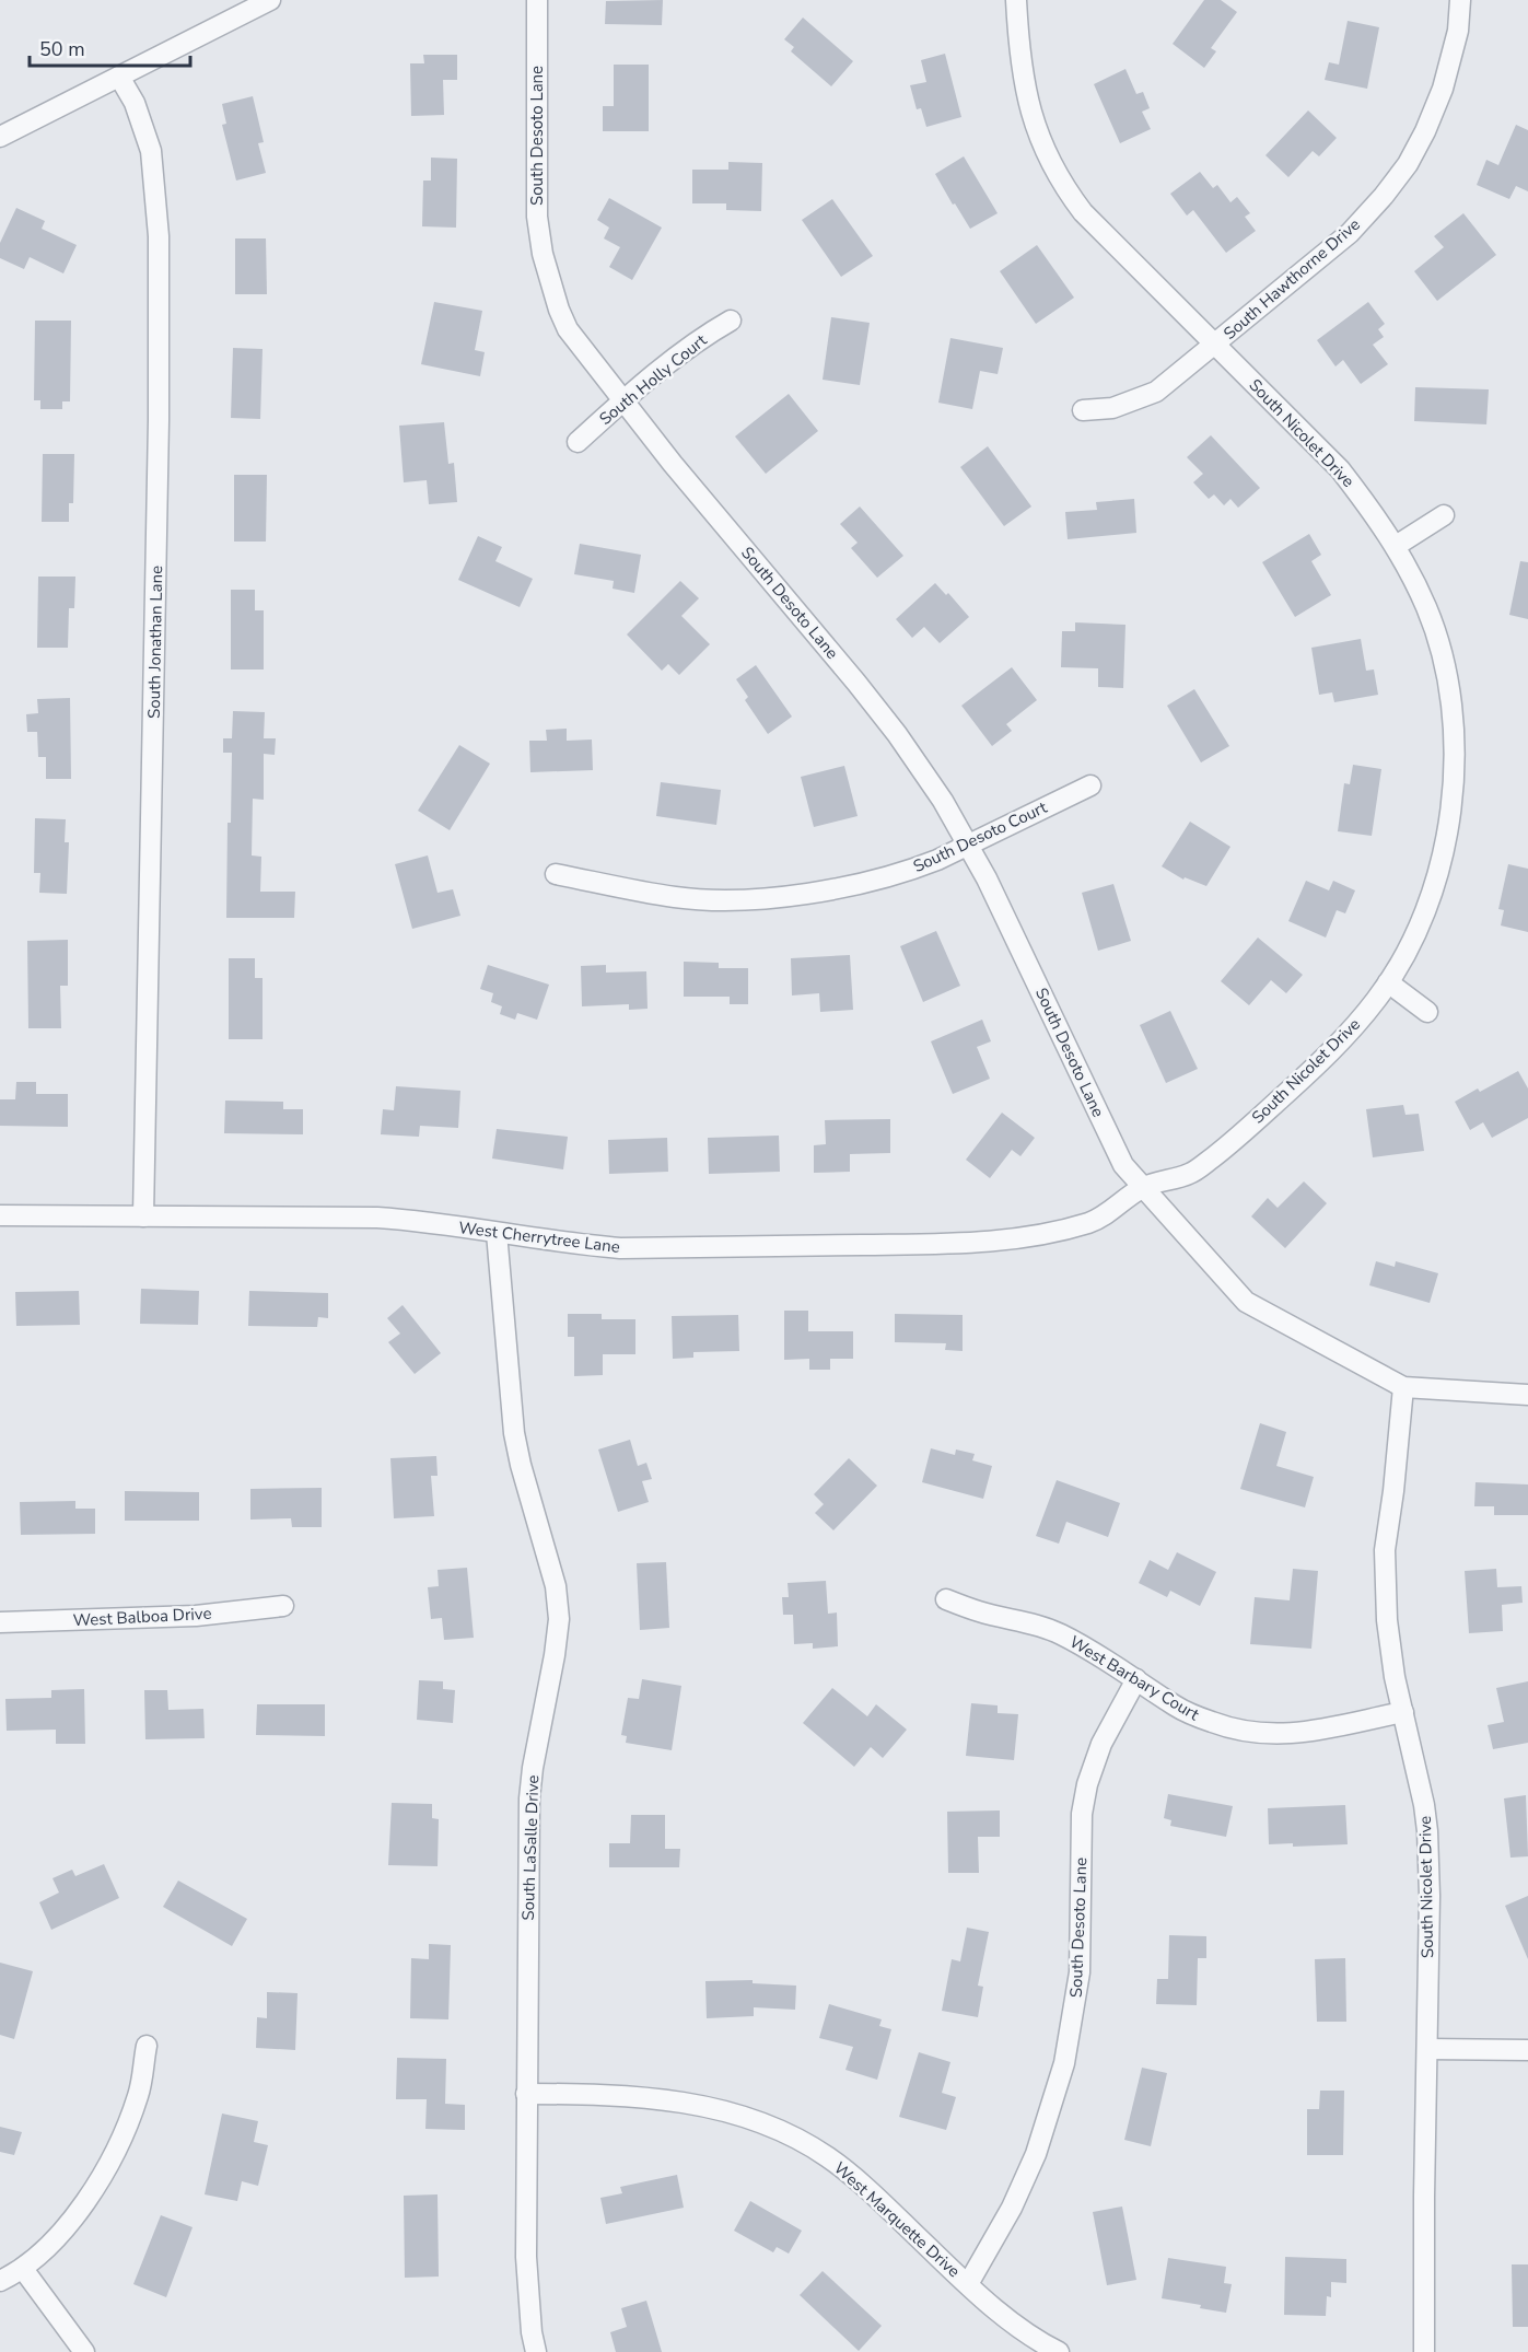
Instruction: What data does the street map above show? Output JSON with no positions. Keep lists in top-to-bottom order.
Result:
{
  "streets": {
    "street": [
      "South Desoto Lane",
      "South Hawthorne Drive",
      "South Holly Court",
      "South Nicolet Drive",
      "South Jonathan Lane",
      "South Desoto Court",
      "West Cherrytree Lane",
      "West Balboa Drive",
      "West Barbary Court",
      "South LaSalle Drive",
      "West Marquette Drive"
    ]
  },
  "crossings": [
    ["South Desoto Lane", "South Holly Court"],
    ["South Desoto Lane", "South Nicolet Drive"],
    ["South Desoto Lane", "South Desoto Court"],
    ["South Desoto Lane", "West Cherrytree Lane"],
    ["South Desoto Lane", "West Barbary Court"],
    ["South Desoto Lane", "West Marquette Drive"],
    ["South Hawthorne Drive", "South Nicolet Drive"],
    ["South Nicolet Drive", "West Cherrytree Lane"],
    ["South Nicolet Drive", "West Barbary Court"],
    ["South Jonathan Lane", "West Cherrytree Lane"],
    ["West Cherrytree Lane", "South LaSalle Drive"],
    ["South LaSalle Drive", "West Marquette Drive"]
  ],
  "scale_bar": "50 m"
}
